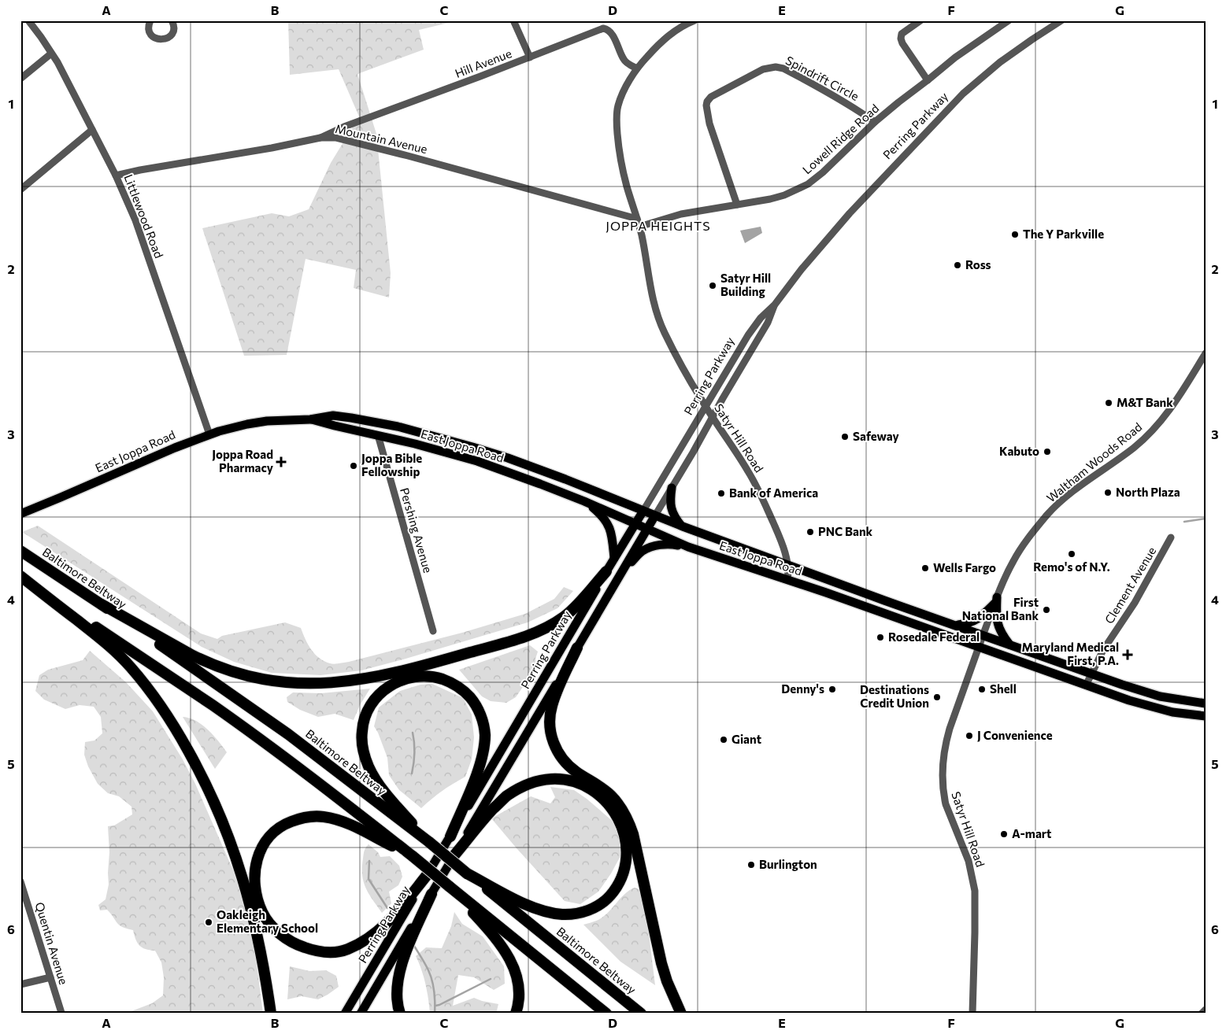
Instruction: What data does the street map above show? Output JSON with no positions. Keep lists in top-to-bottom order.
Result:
{
  "streets": {
    "highway": ["Baltimore Beltway"],
    "main road": ["Perring Parkway", "East Joppa Road"],
    "street": [
      "Hill Avenue",
      "Spindrift Circle",
      "Mountain Avenue",
      "Lowell Ridge Road",
      "Littlewood Road",
      "Satyr Hill Road",
      "Waltham Woods Road",
      "Pershing Avenue",
      "Clement Avenue",
      "Quentin Avenue"
    ]
  },
  "crossings": [
    ["Hill Avenue", "Mountain Avenue"],
    ["Hill Avenue", "Satyr Hill Road"],
    ["Spindrift Circle", "Lowell Ridge Road"],
    ["Perring Parkway", "Satyr Hill Road"],
    ["Perring Parkway", "East Joppa Road"],
    ["Mountain Avenue", "Littlewood Road"],
    ["Mountain Avenue", "Satyr Hill Road"],
    ["Lowell Ridge Road", "Satyr Hill Road"],
    ["Littlewood Road", "East Joppa Road"],
    ["Satyr Hill Road", "East Joppa Road"],
    ["Satyr Hill Road", "Waltham Woods Road"],
    ["East Joppa Road", "Waltham Woods Road"],
    ["East Joppa Road", "Pershing Avenue"],
    ["East Joppa Road", "Clement Avenue"]
  ],
  "districts": ["JOPPA HEIGHTS"],
  "places": {
    "other": [
      "The Y Parkville",
      "Ross",
      "Satyr Hill Building",
      "M&T Bank",
      "Safeway",
      "Kabuto",
      "Joppa Bible Fellowship",
      "North Plaza",
      "Bank of America",
      "PNC Bank",
      "Remo's of N.Y.",
      "Wells Fargo",
      "First National Bank",
      "Rosedale Federal",
      "Denny's",
      "Shell",
      "Destinations Credit Union",
      "J Convenience",
      "Giant",
      "A-mart",
      "Burlington",
      "Oakleigh Elementary School"
    ],
    "health": ["Joppa Road Pharmacy", "Maryland Medical First, P.A."]
  },
  "grid": {
    "columns": [
      "A",
      "B",
      "C",
      "D",
      "E",
      "F",
      "G"
    ],
    "rows": [
      "1",
      "2",
      "3",
      "4",
      "5",
      "6"
    ]
  }
}
